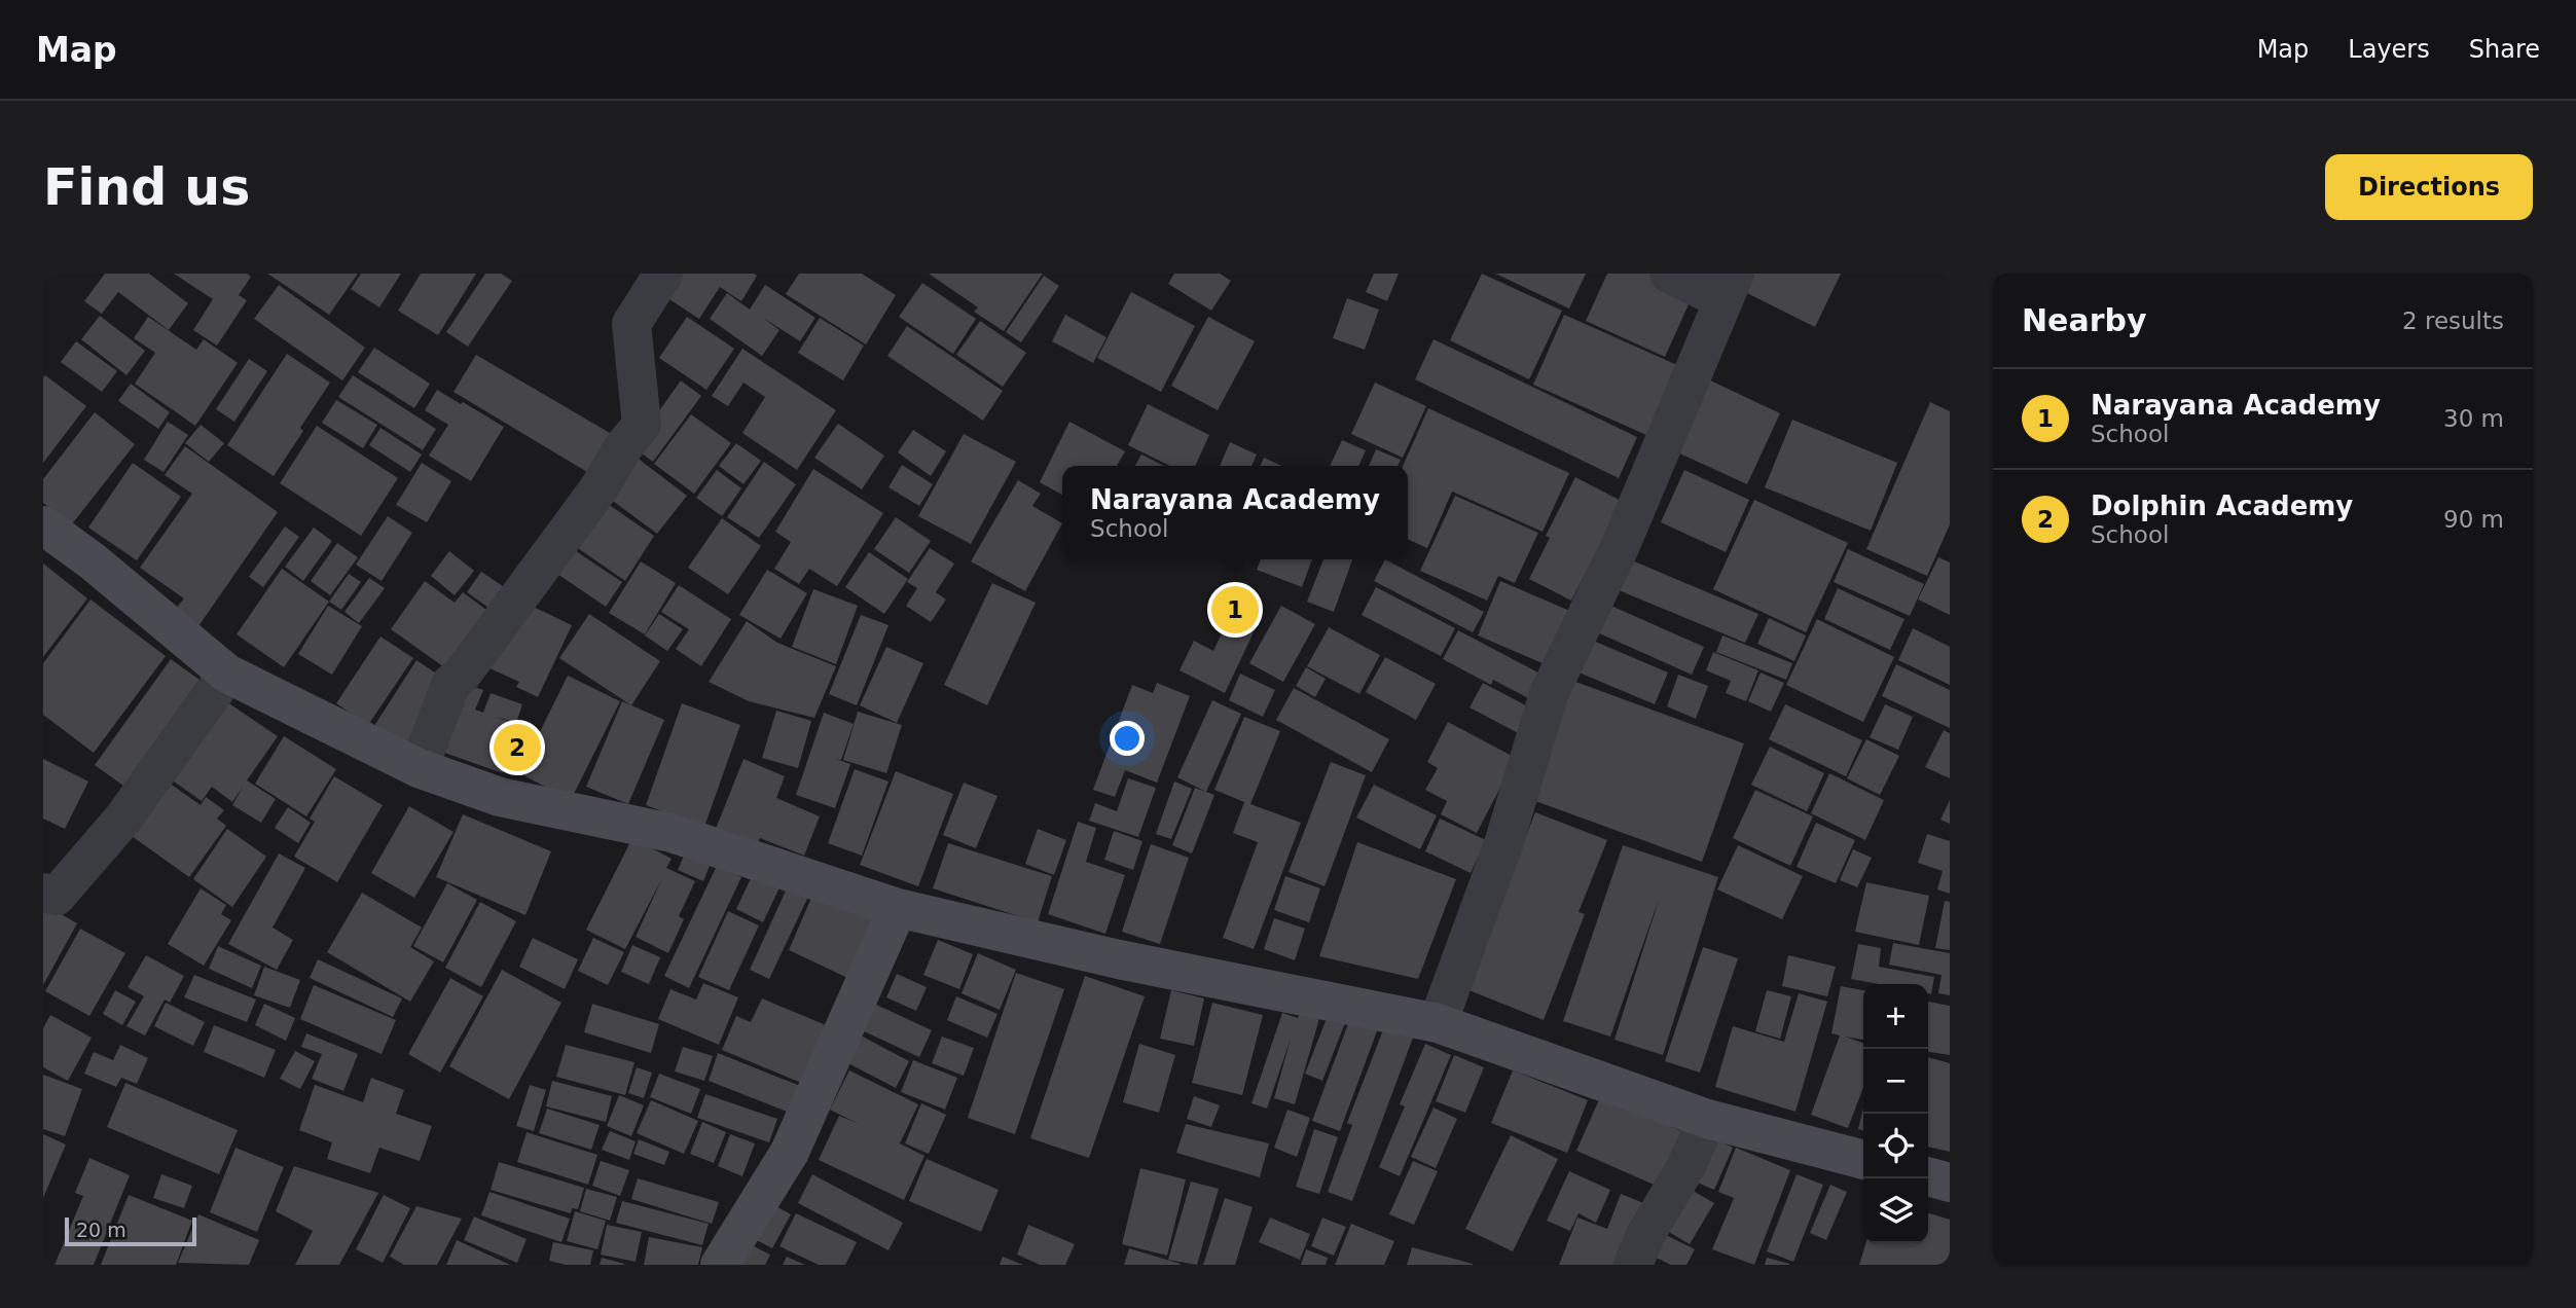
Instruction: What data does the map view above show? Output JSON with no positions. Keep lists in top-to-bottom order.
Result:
{
  "scale_bar": "20 m",
  "page": {
    "header": "Map",
    "nav": ["Map", "Layers", "Share"],
    "buttons": "Directions",
    "title": "Find us",
    "heading": ["Nearby", "2 results"],
    "list": [
      {
        "mark": "1",
        "name": "Narayana Academy",
        "note": "School",
        "value": "30 m"
      },
      {
        "mark": "2",
        "name": "Dolphin Academy",
        "note": "School",
        "value": "90 m"
      }
    ],
    "popup": ["Narayana Academy", "School"],
    "pins": ["1", "2"],
    "map_buttons": ["+", "−"],
    "scale": "20 m"
  }
}
